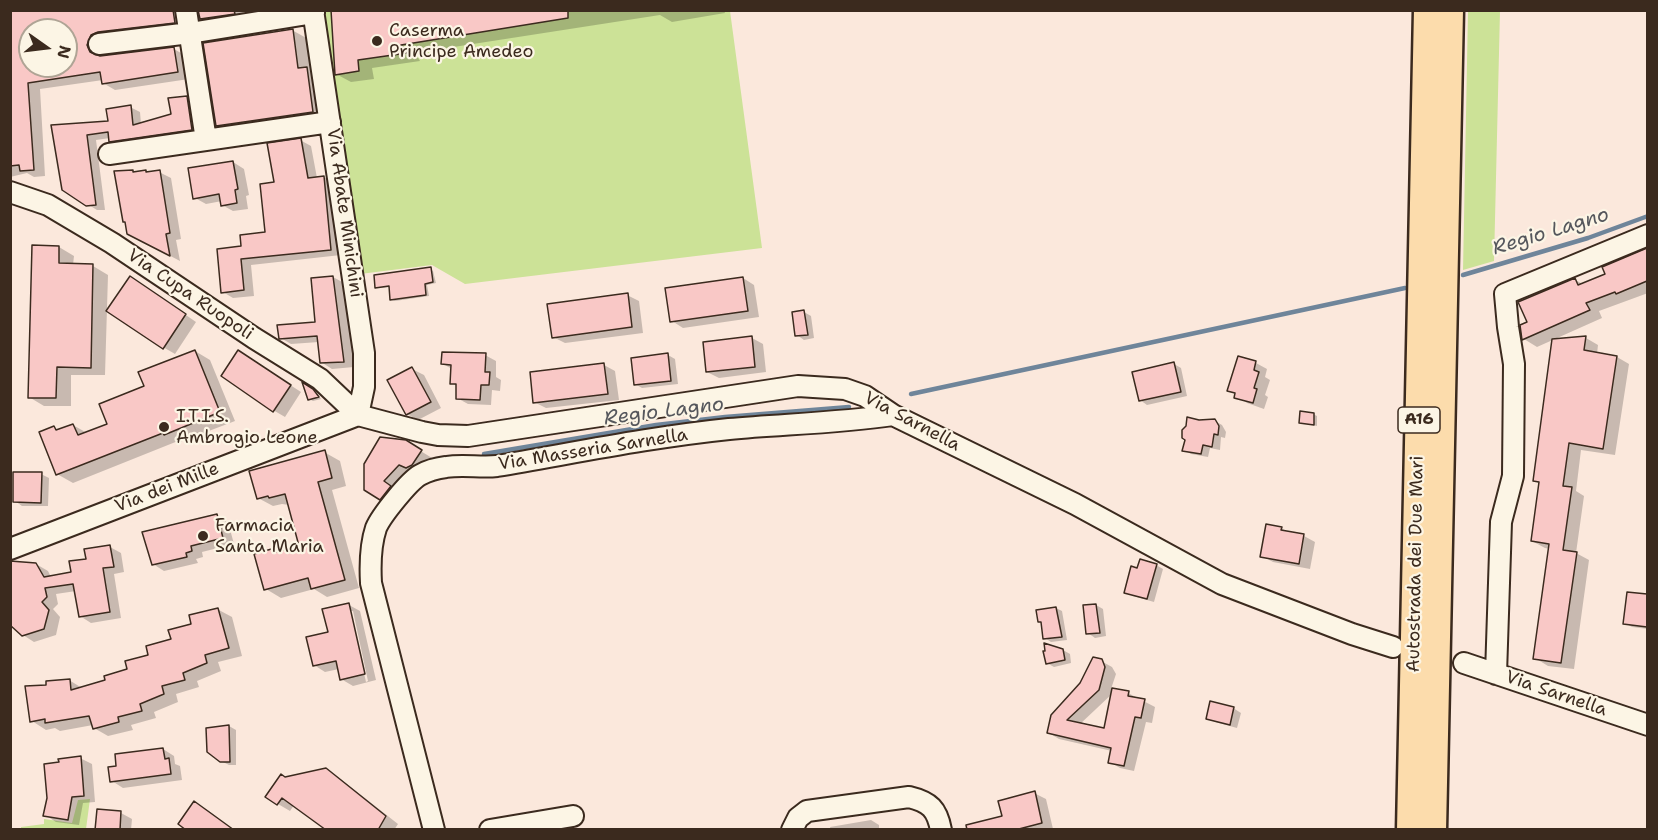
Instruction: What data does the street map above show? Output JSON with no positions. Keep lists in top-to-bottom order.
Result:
{
  "streets": {
    "highway": ["A16", "Autostrada dei Due Mari"],
    "street": [
      "Via Abate Minichini",
      "Via Cupa Ruopoli",
      "Via Sarnella",
      "Via Masseria Sarnella",
      "Via dei Mille"
    ]
  },
  "crossings": [
    ["Via Abate Minichini", "Via Cupa Ruopoli"],
    ["Via Abate Minichini", "Via Sarnella"],
    ["Via Abate Minichini", "Via dei Mille"],
    ["Via Cupa Ruopoli", "Via Sarnella"],
    ["Via Cupa Ruopoli", "Via dei Mille"],
    ["Via Sarnella", "Via Masseria Sarnella"],
    ["Via Sarnella", "Via dei Mille"]
  ],
  "water": ["Regio Lagno"],
  "places": ["Caserma Principe Amedeo", "I.T.I.S. Ambrogio Leone", "Farmacia Santa Maria"],
  "north": "right"
}
